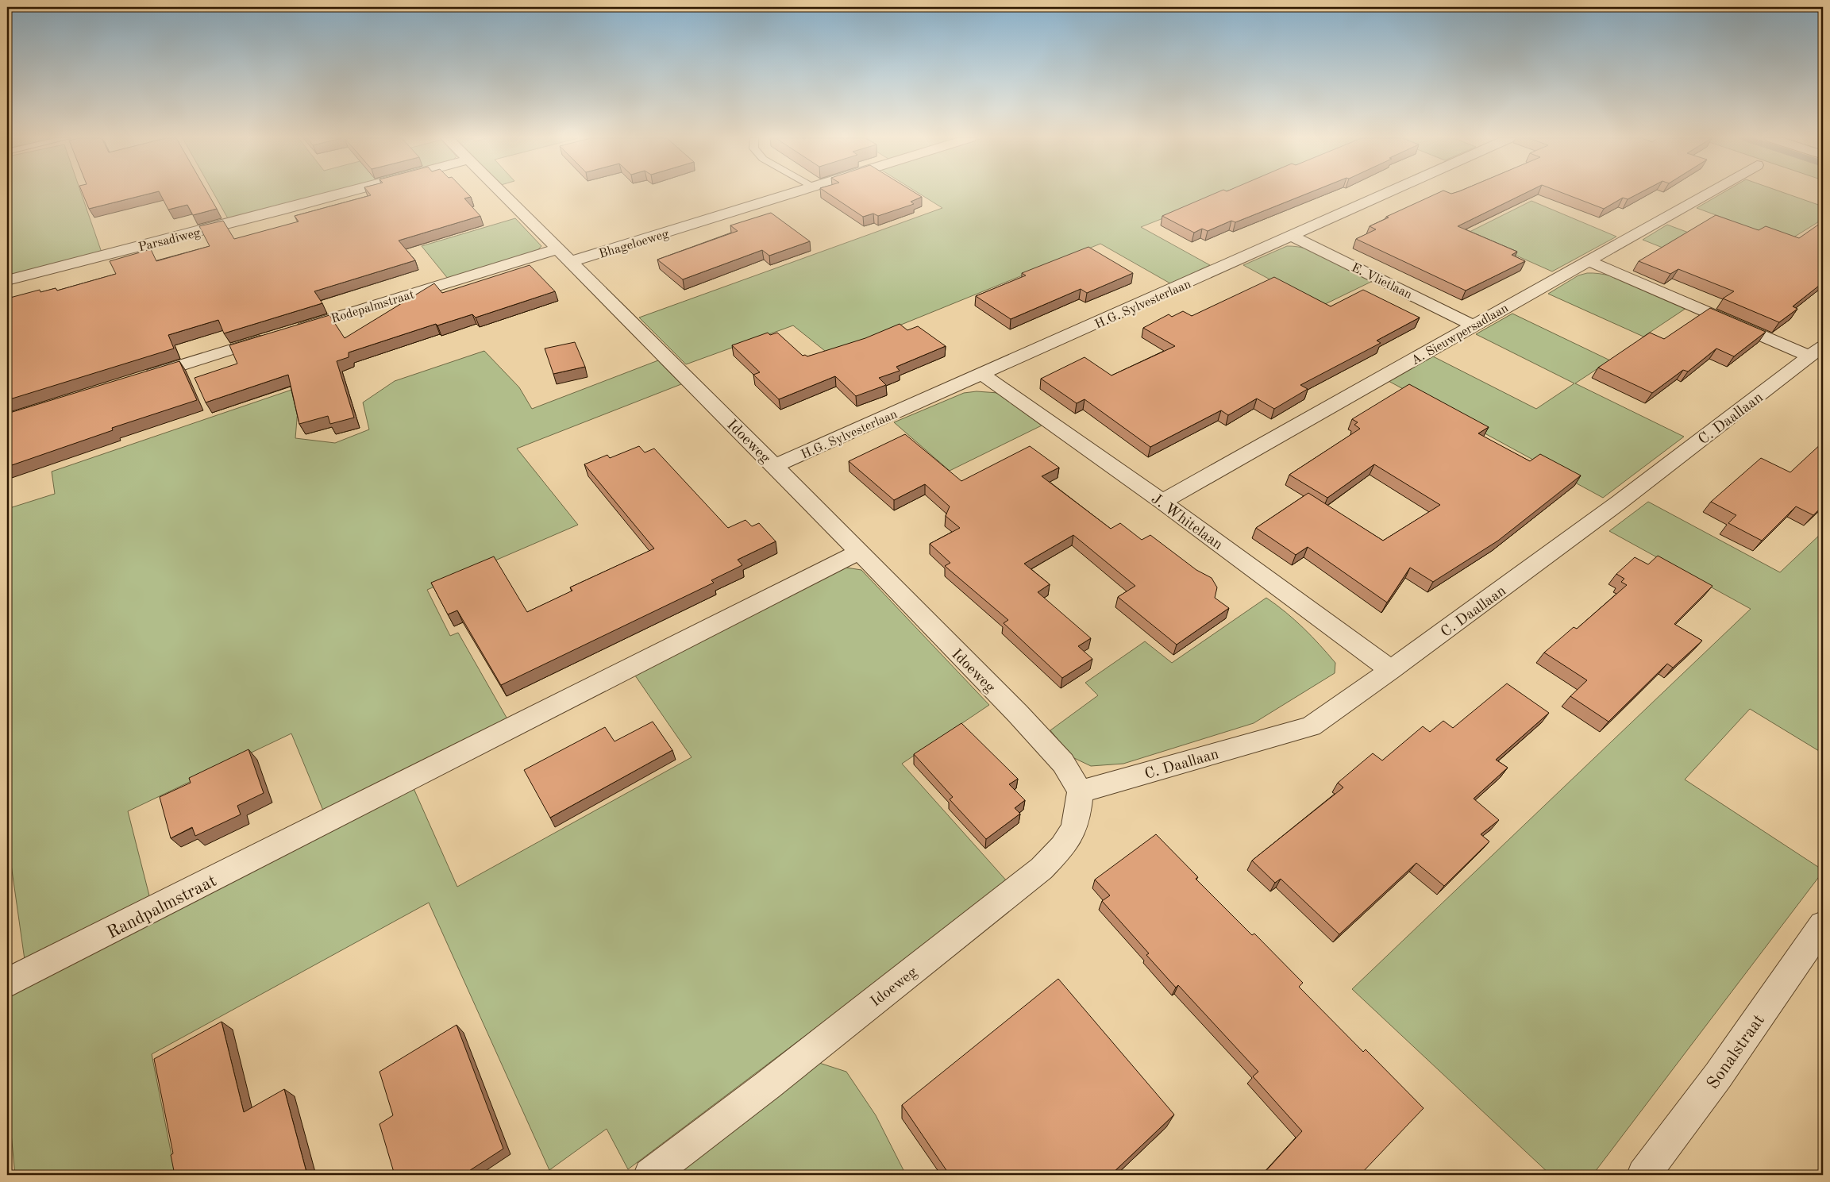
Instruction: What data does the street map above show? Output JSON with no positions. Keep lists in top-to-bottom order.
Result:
{
  "streets": {
    "street": [
      "Parsadiweg",
      "Bhageloeweg",
      "E. Vlietlaan",
      "H.G. Sylvesterlaan",
      "Rodepalmstraat",
      "A. Sieuwpersadlaan",
      "C. Daallaan",
      "Idoeweg",
      "J. Whitelaan",
      "Randpalmstraat",
      "Sonalstraat"
    ]
  },
  "crossings": [
    ["Bhageloeweg", "Rodepalmstraat"],
    ["Bhageloeweg", "Idoeweg"],
    ["E. Vlietlaan", "H.G. Sylvesterlaan"],
    ["E. Vlietlaan", "A. Sieuwpersadlaan"],
    ["H.G. Sylvesterlaan", "Idoeweg"],
    ["H.G. Sylvesterlaan", "J. Whitelaan"],
    ["Rodepalmstraat", "Idoeweg"],
    ["A. Sieuwpersadlaan", "J. Whitelaan"],
    ["C. Daallaan", "Idoeweg"],
    ["C. Daallaan", "J. Whitelaan"],
    ["Idoeweg", "Randpalmstraat"]
  ]
}
